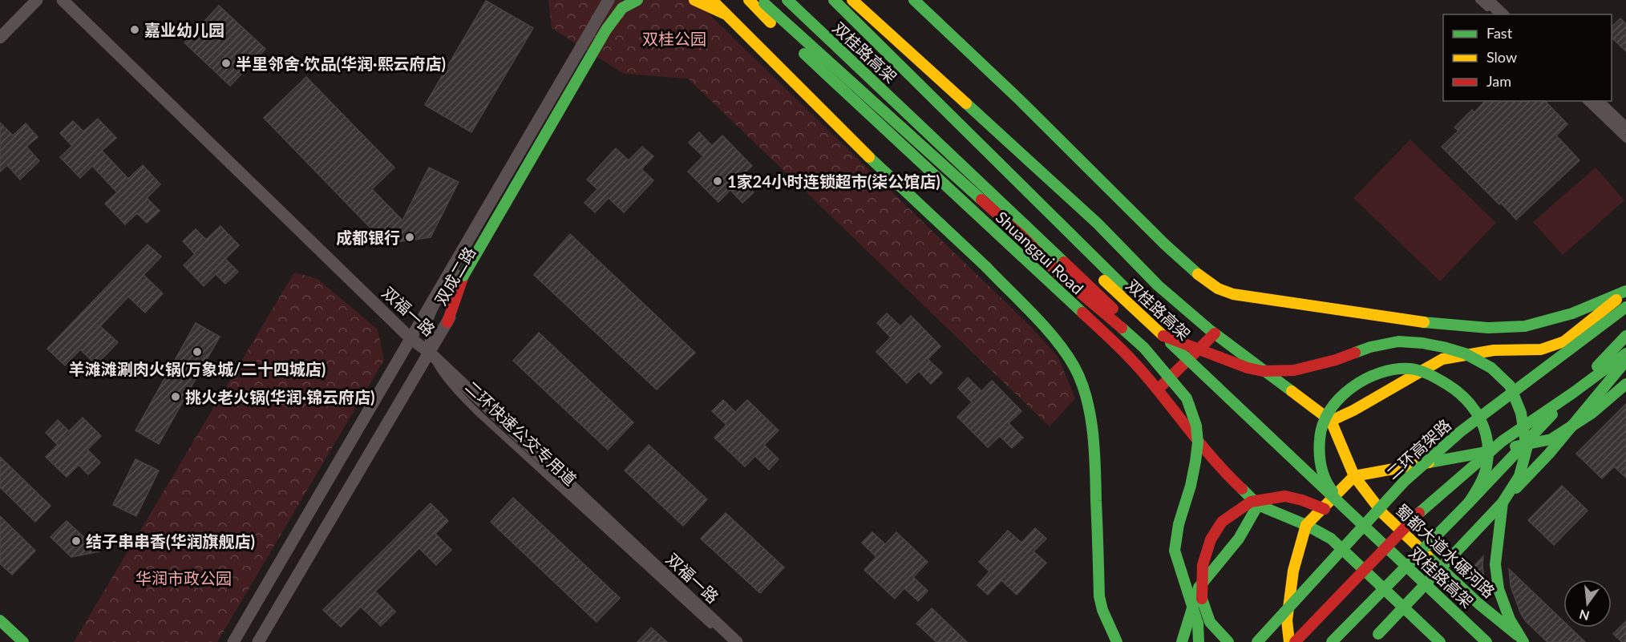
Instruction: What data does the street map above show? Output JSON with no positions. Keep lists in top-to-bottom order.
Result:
{
  "streets": {
    "main road": [
      "双桂路高架",
      "Shuanggui Road",
      "二环高架路",
      "蜀都大道水碾河路"
    ],
    "street": ["双成二路", "双福一路"],
    "lane": ["二环快速公交专用道"]
  },
  "crossings": [
    ["双成二路", "双福一路"],
    ["双成二路", "二环快速公交专用道"]
  ],
  "parks": ["双桂公园", "华润市政公园"],
  "places": [
    "嘉业幼儿园",
    "半里邻舍·饮品(华润·熙云府店)",
    "1家24小时连锁超市(柒公馆店)",
    "成都银行",
    "羊滩滩涮肉火锅(万象城/二十四城店)",
    "挑火老火锅(华润·锦云府店)",
    "结子串串香(华润旗舰店)"
  ],
  "legend": ["Fast", "Slow", "Jam"],
  "north": "bottom"
}
